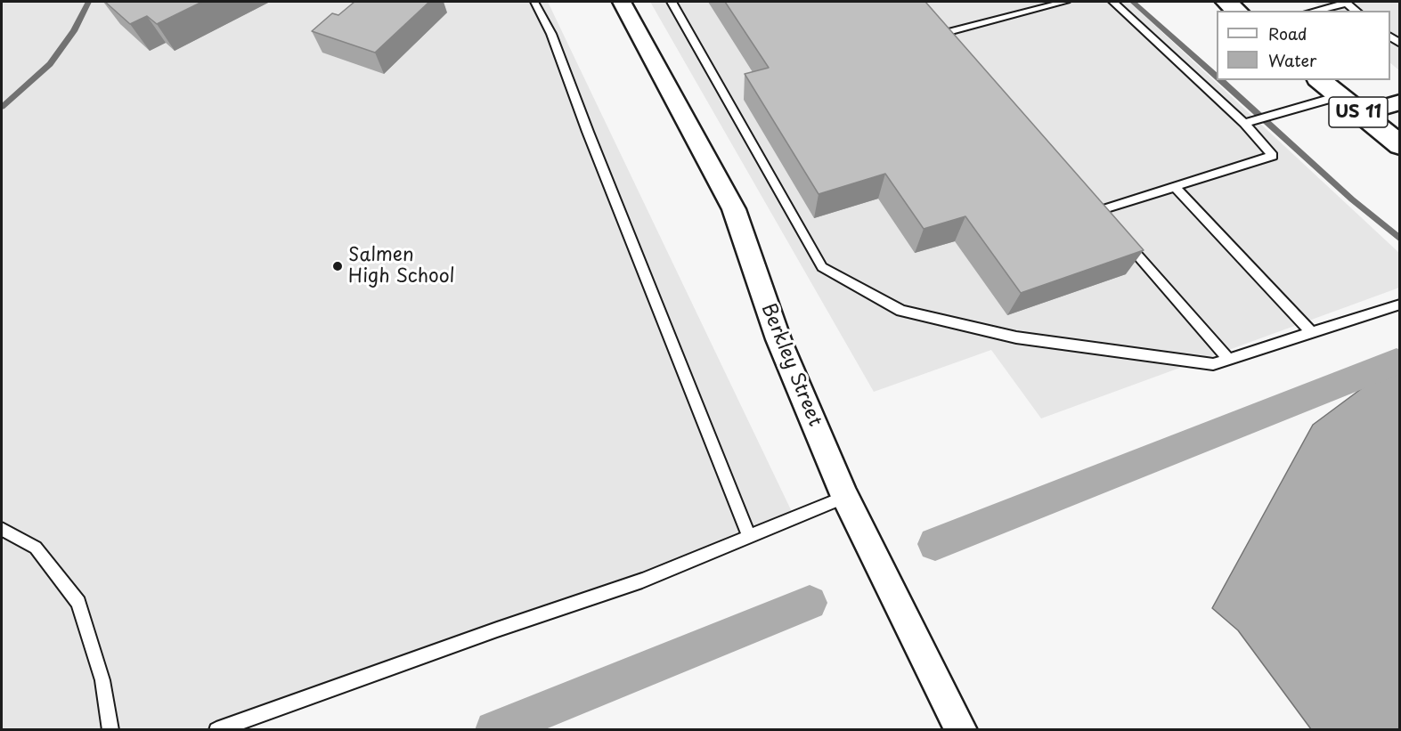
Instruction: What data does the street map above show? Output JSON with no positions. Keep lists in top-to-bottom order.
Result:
{
  "streets": {
    "main road": ["US 11"],
    "street": ["Berkley Street"]
  },
  "places": ["Salmen High School"],
  "legend": ["Road", "Water"]
}
